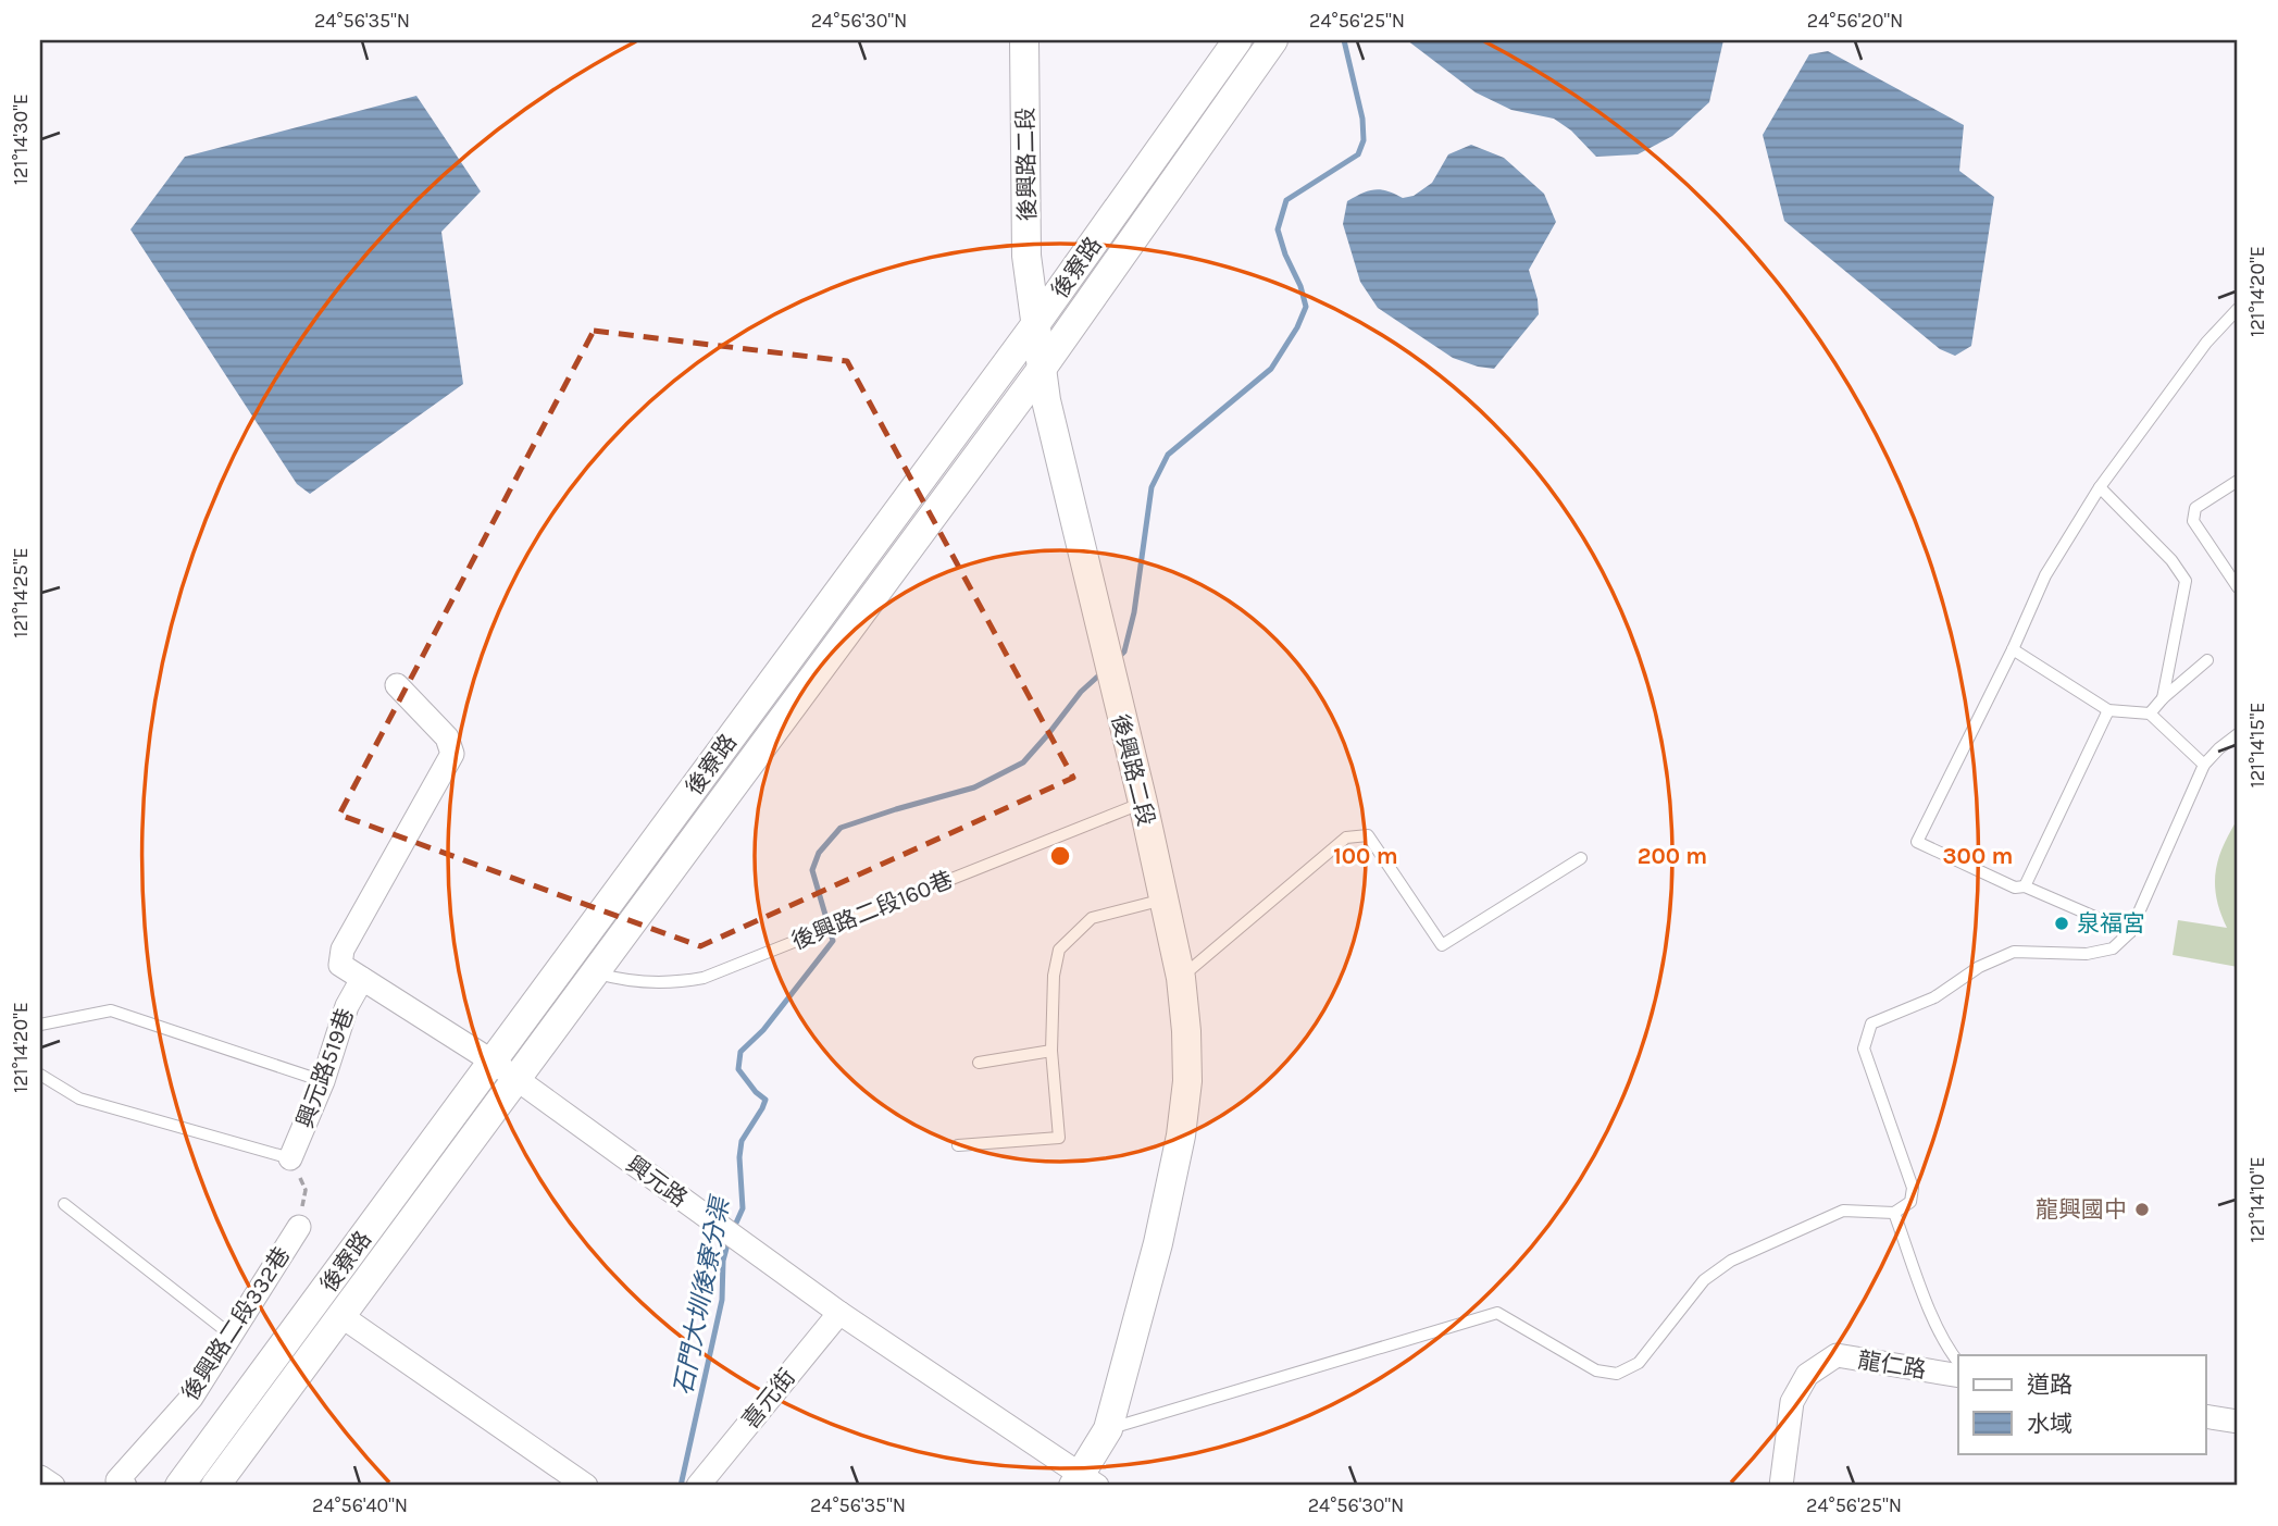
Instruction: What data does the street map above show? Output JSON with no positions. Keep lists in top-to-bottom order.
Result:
{
  "streets": {
    "street": [
      "後興路二段",
      "後寮路",
      "興元路519巷",
      "興元路",
      "後興路二段332巷",
      "龍仁路",
      "喜元街"
    ],
    "lane": ["後興路二段160巷"]
  },
  "crossings": [
    ["後興路二段", "後寮路"],
    ["後興路二段", "後興路二段160巷"],
    ["後興路二段", "興元路"],
    ["後寮路", "後興路二段160巷"],
    ["後寮路", "興元路"],
    ["興元路519巷", "興元路"],
    ["興元路", "喜元街"]
  ],
  "water": ["石門大圳後寮分渠"],
  "places": ["泉福宮", "龍興國中"],
  "legend": ["道路", "水域"],
  "coordinates": [
    "24°56'35\"N",
    "24°56'30\"N",
    "24°56'25\"N",
    "24°56'20\"N",
    "121°14'30\"E",
    "121°14'20\"E",
    "121°14'25\"E",
    "121°14'15\"E",
    "121°14'10\"E",
    "24°56'40\"N"
  ],
  "rings": ["100 m", "200 m", "300 m"]
}
